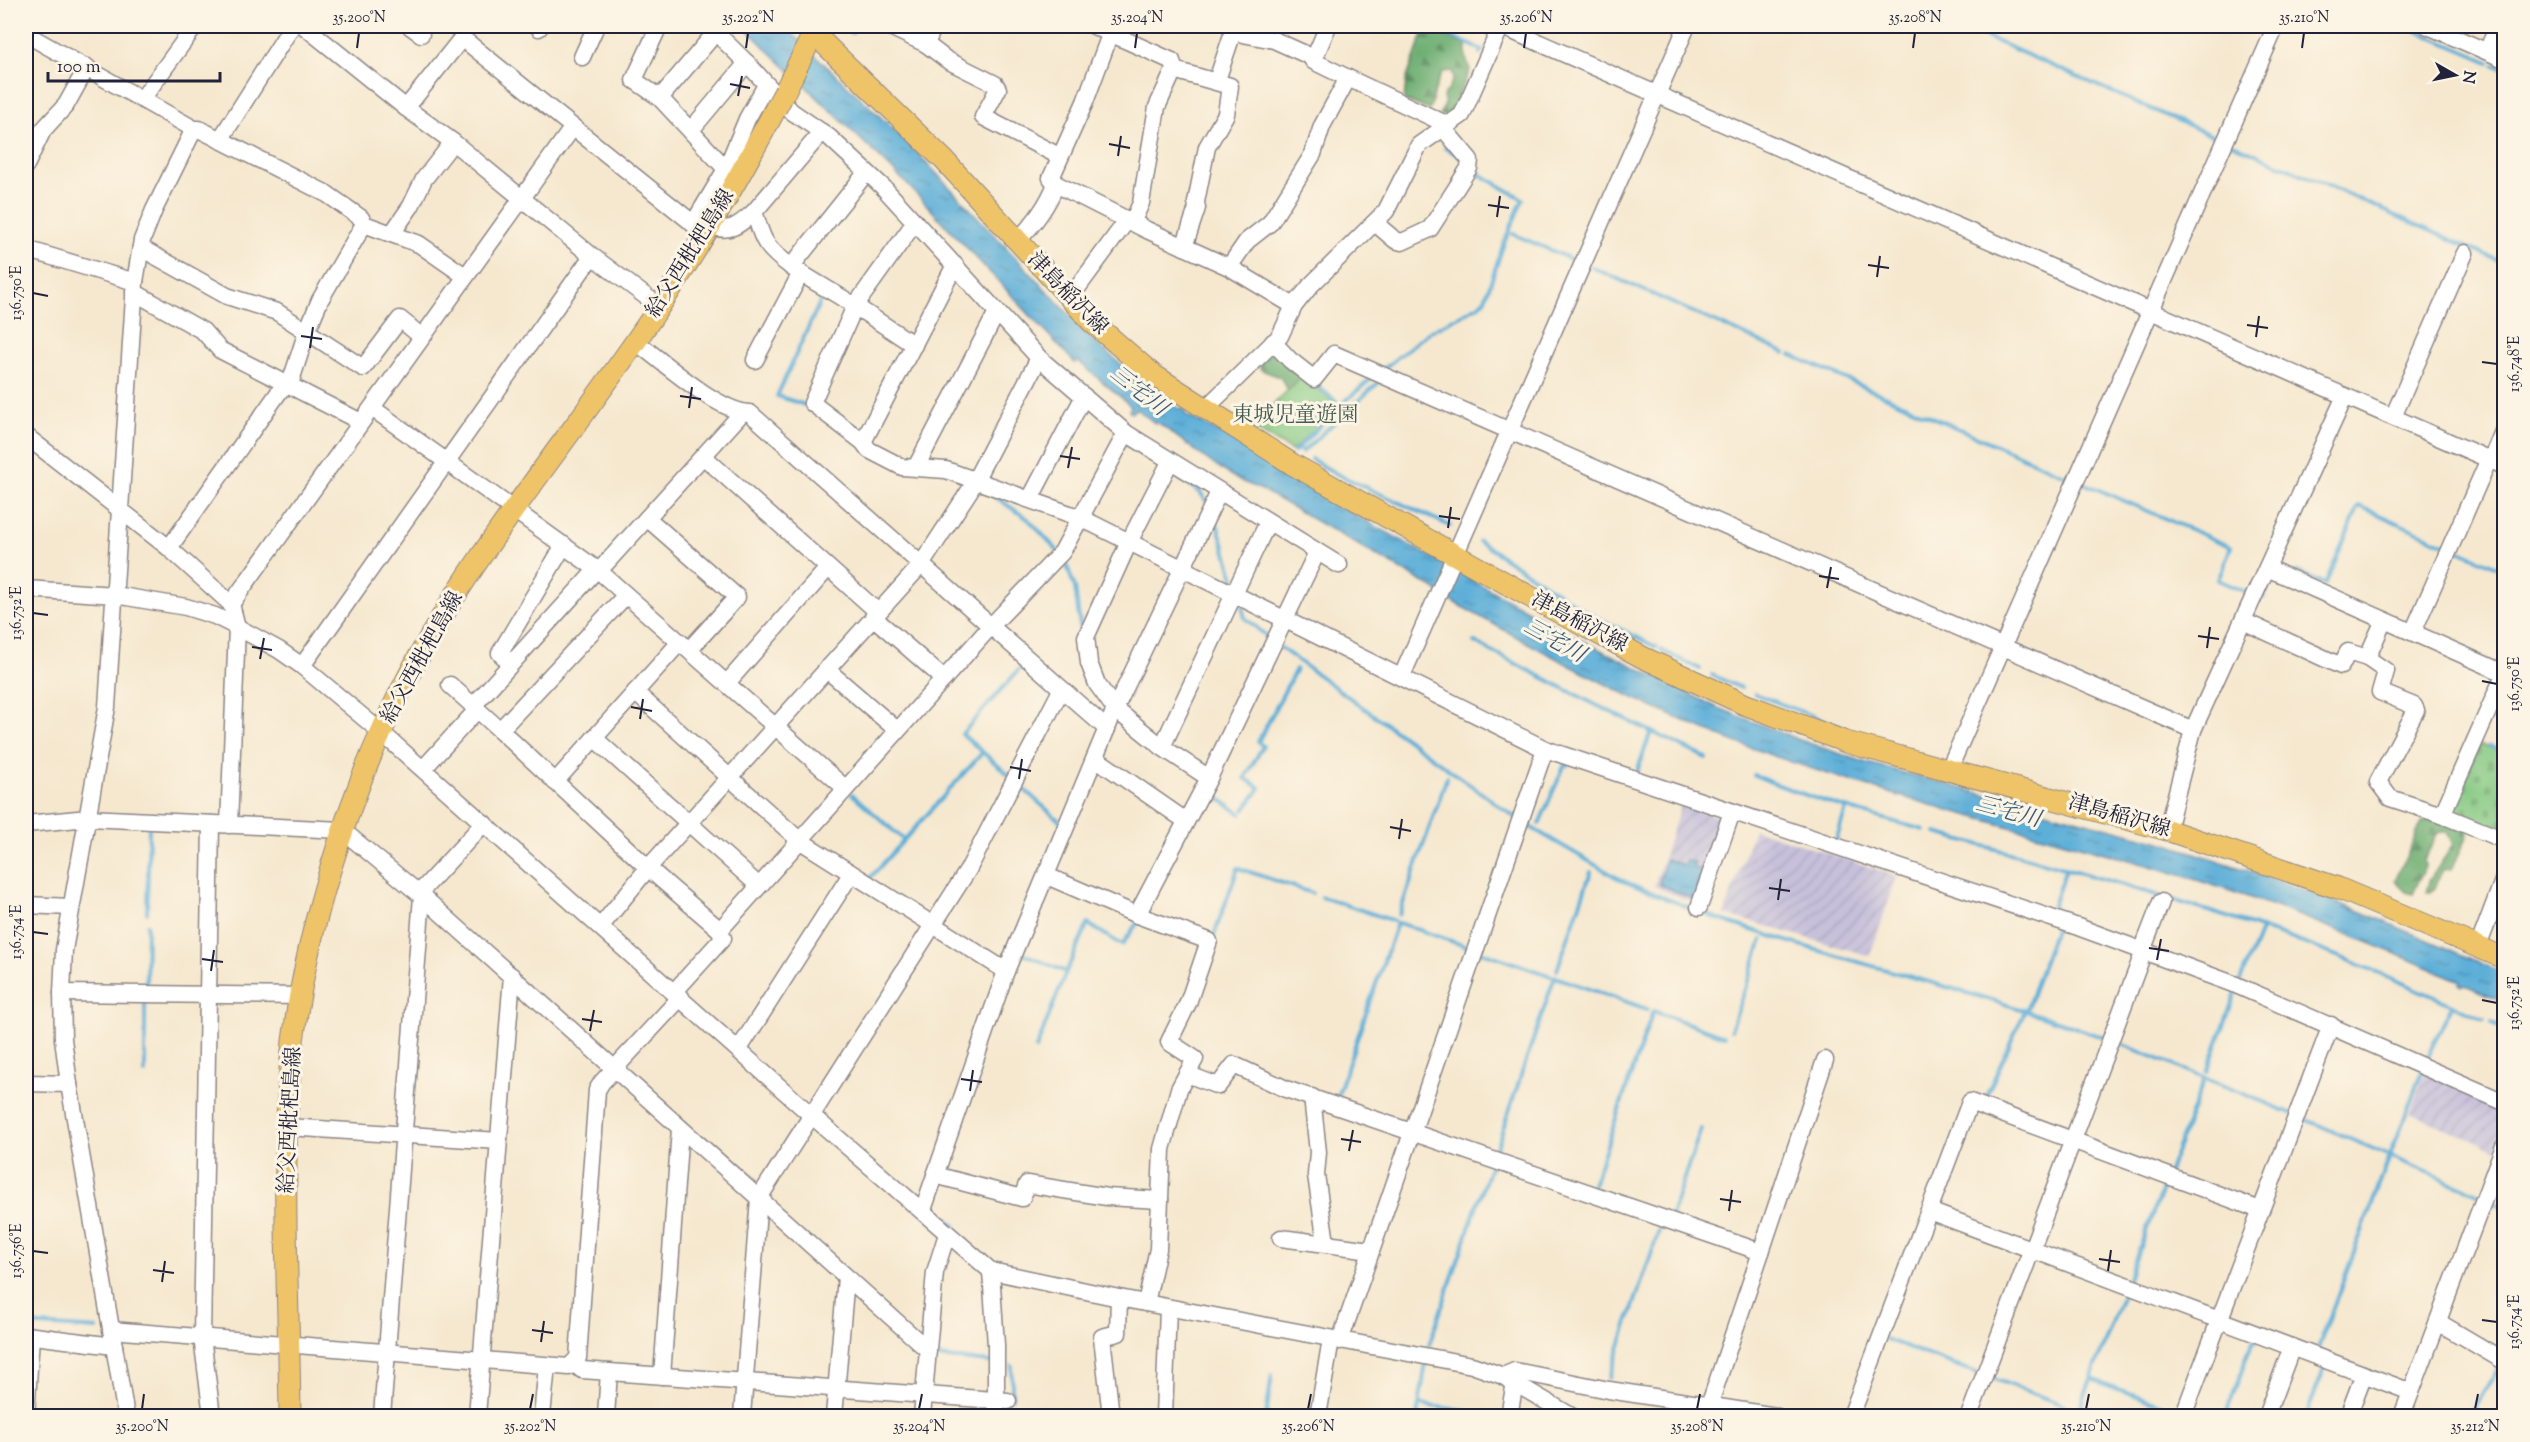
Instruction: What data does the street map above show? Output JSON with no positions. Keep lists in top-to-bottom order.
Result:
{
  "streets": {
    "main road": ["給父西枇杷島線", "津島稲沢線"]
  },
  "crossings": [
    ["給父西枇杷島線", "津島稲沢線"]
  ],
  "water": ["三宅川"],
  "parks": ["東城児童遊園"],
  "scale_bar": "100 m",
  "north": "right",
  "coordinates": [
    "35.200°N",
    "35.202°N",
    "35.204°N",
    "35.206°N",
    "35.208°N",
    "35.210°N",
    "136.750°E",
    "136.748°E",
    "136.752°E",
    "136.754°E",
    "136.756°E",
    "35.212°N"
  ]
}
